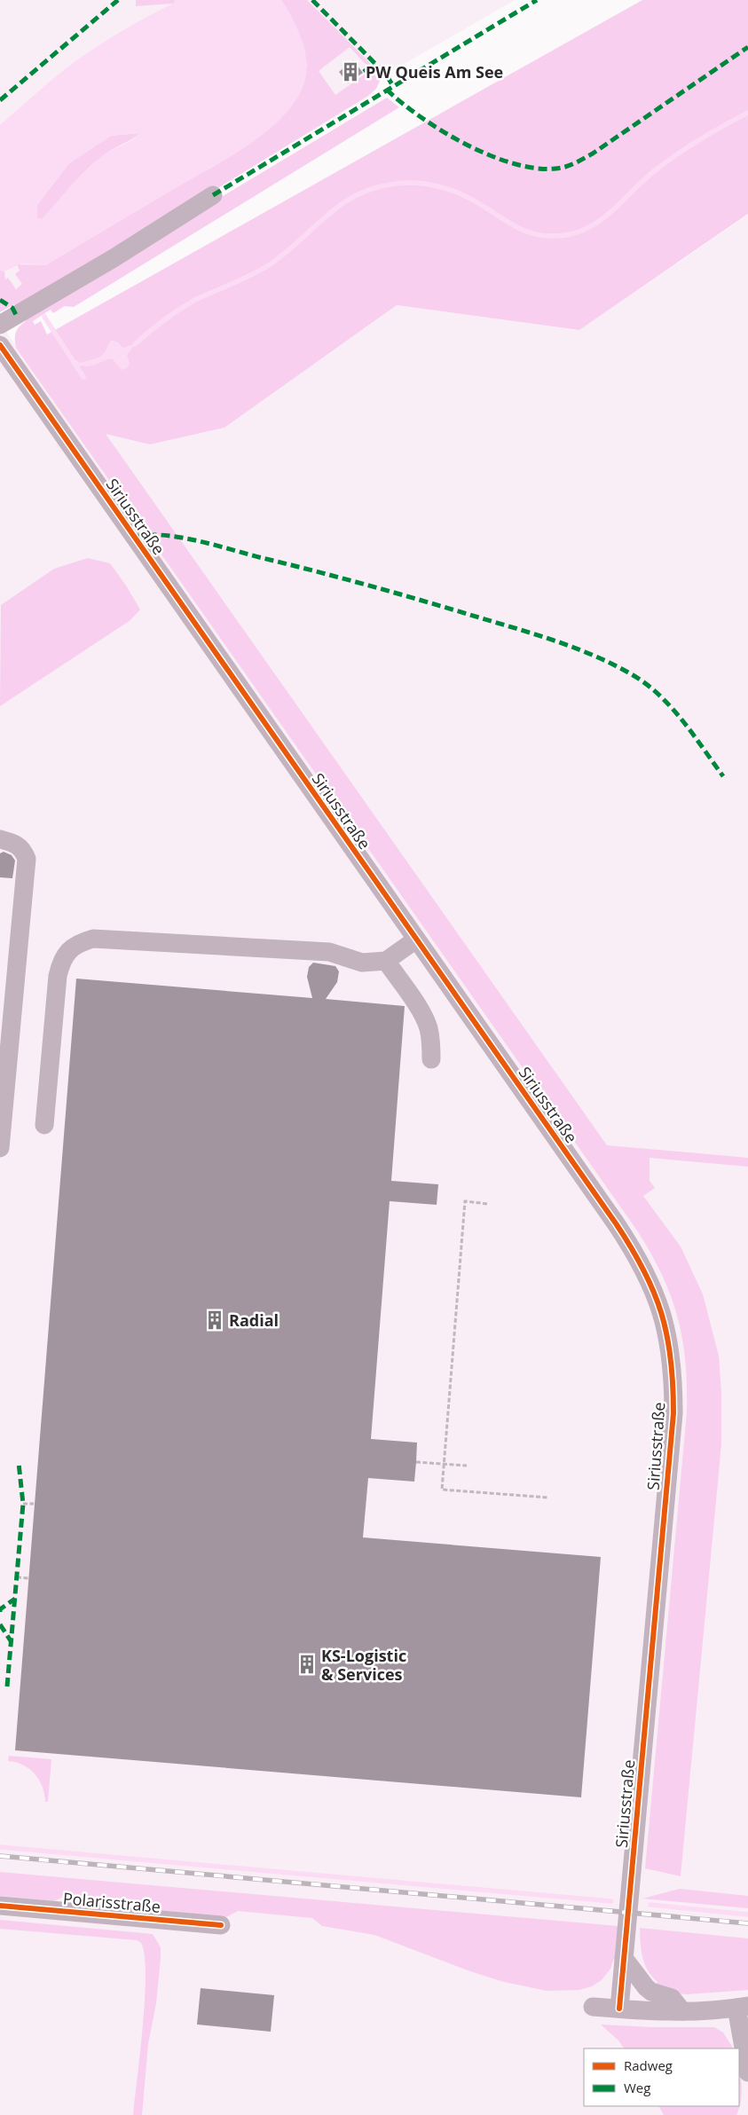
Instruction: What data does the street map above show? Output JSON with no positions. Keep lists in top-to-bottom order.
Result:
{
  "streets": {
    "street": ["Siriusstraße", "Polarisstraße"]
  },
  "places": {
    "building": ["PW Queis Am See", "Radial", "KS-Logistic & Services"]
  },
  "legend": ["Radweg", "Weg"]
}
